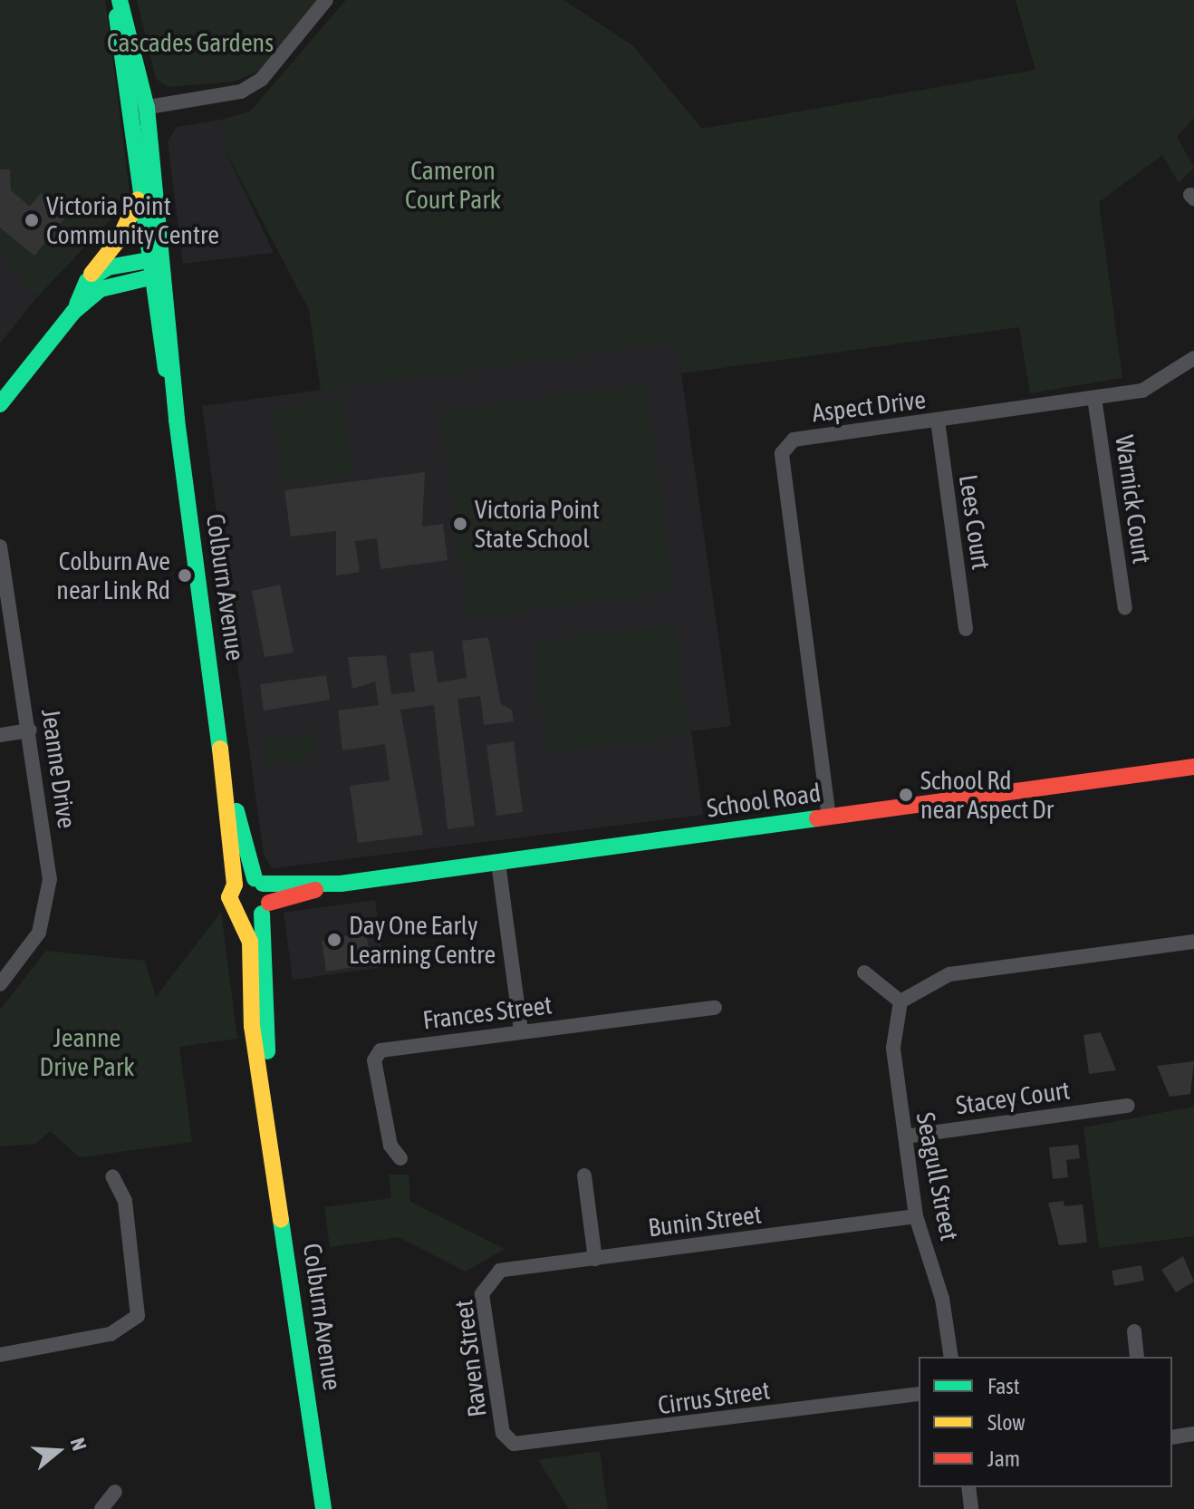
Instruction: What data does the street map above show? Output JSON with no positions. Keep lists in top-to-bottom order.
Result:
{
  "streets": {
    "main road": ["Colburn Avenue", "School Road"],
    "street": [
      "Aspect Drive",
      "Warnick Court",
      "Lees Court",
      "Jeanne Drive",
      "Frances Street",
      "Stacey Court",
      "Seagull Street",
      "Bunin Street",
      "Raven Street",
      "Cirrus Street"
    ]
  },
  "crossings": [
    ["Aspect Drive", "Warnick Court"],
    ["Aspect Drive", "Lees Court"],
    ["Aspect Drive", "School Road"],
    ["Colburn Avenue", "School Road"],
    ["Stacey Court", "Seagull Street"],
    ["Seagull Street", "Bunin Street"],
    ["Bunin Street", "Raven Street"],
    ["Raven Street", "Cirrus Street"]
  ],
  "parks": ["Cascades Gardens", "Cameron Court Park", "Jeanne Drive Park"],
  "places": [
    "Victoria Point Community Centre",
    "Victoria Point State School",
    "Colburn Ave near Link Rd",
    "School Rd near Aspect Dr",
    "Day One Early Learning Centre"
  ],
  "legend": ["Fast", "Slow", "Jam"],
  "north": "right"
}
